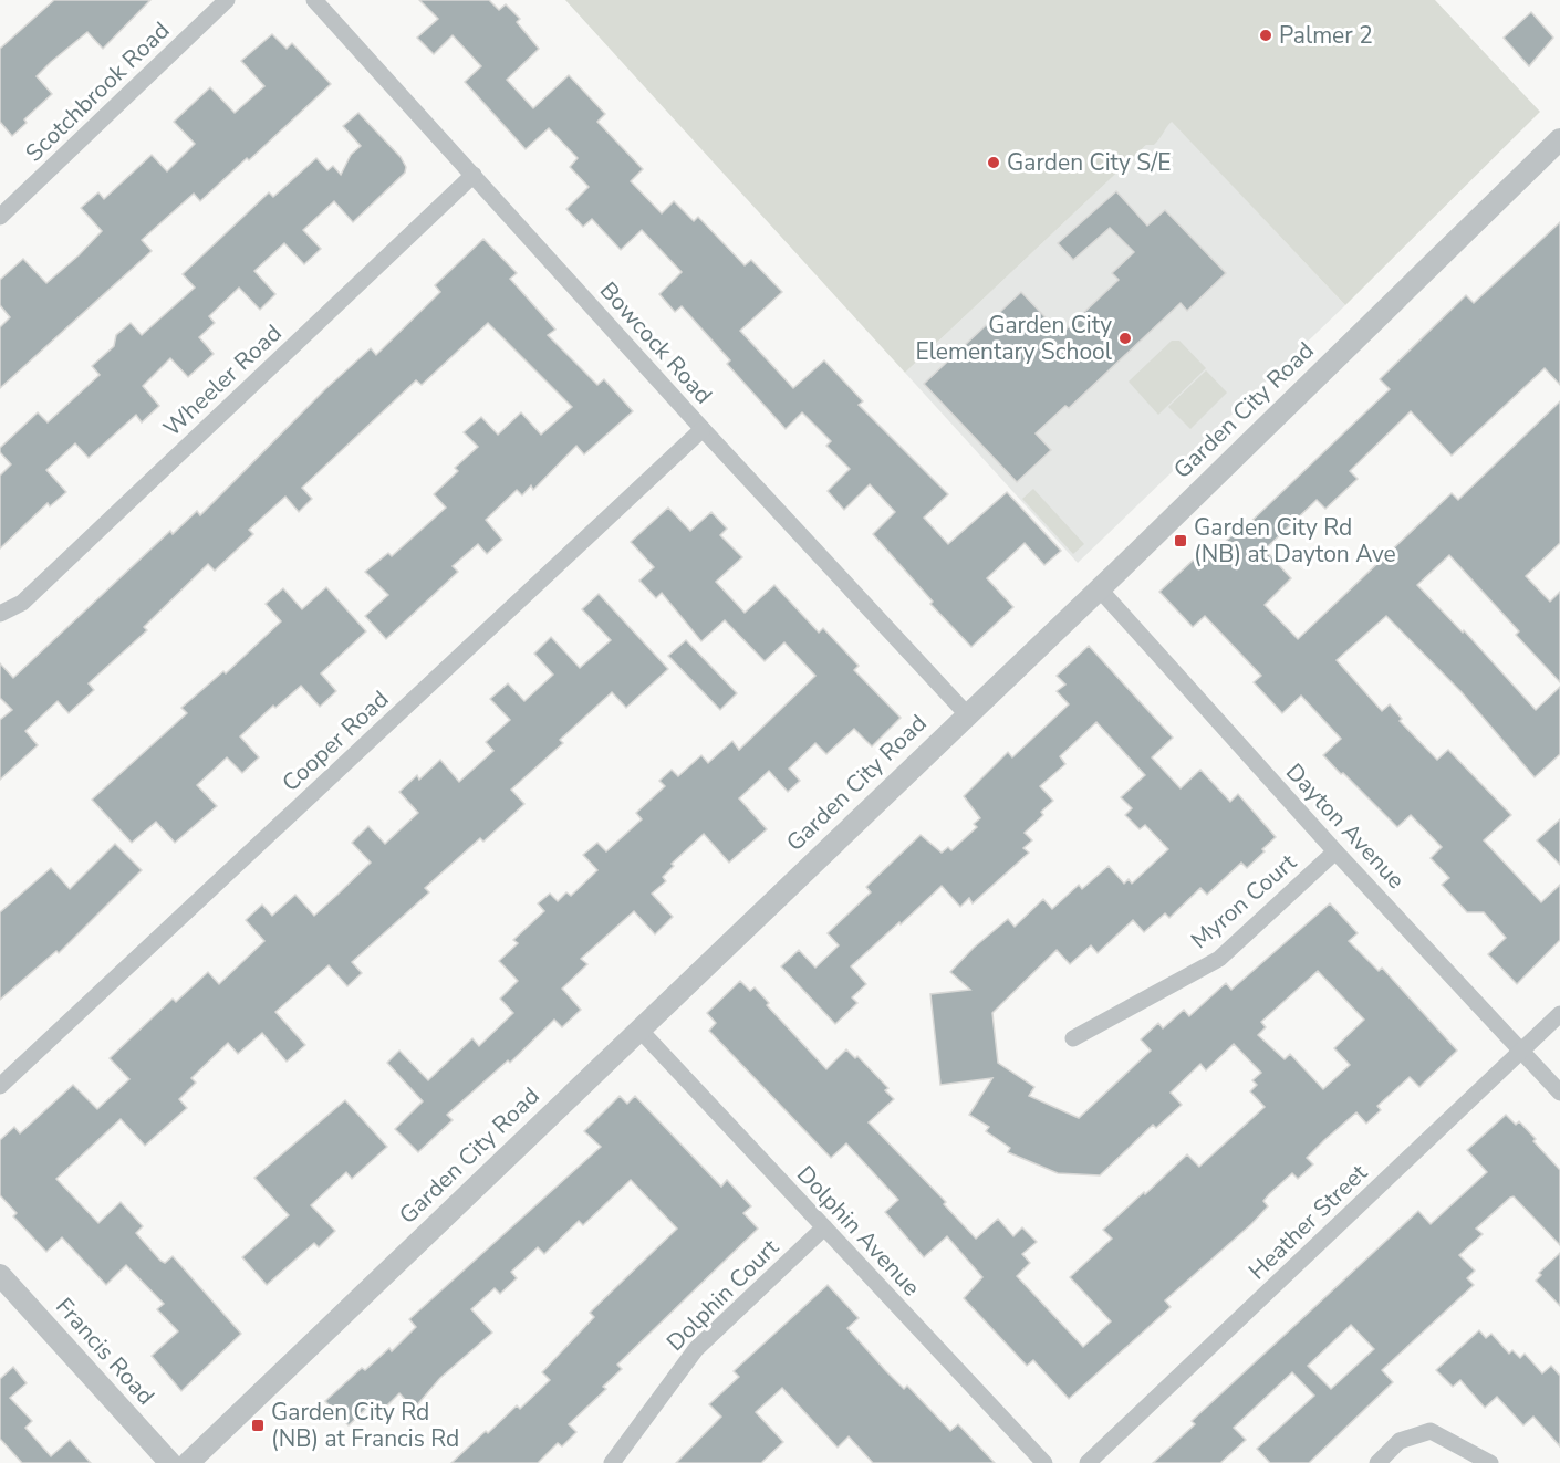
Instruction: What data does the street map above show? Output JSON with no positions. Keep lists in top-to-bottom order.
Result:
{
  "streets": {
    "street": [
      "Scotchbrook Road",
      "Bowcock Road",
      "Wheeler Road",
      "Garden City Road",
      "Cooper Road",
      "Dayton Avenue",
      "Myron Court",
      "Heather Street",
      "Dolphin Avenue",
      "Dolphin Court",
      "Francis Road"
    ]
  },
  "crossings": [
    ["Bowcock Road", "Wheeler Road"],
    ["Bowcock Road", "Garden City Road"],
    ["Bowcock Road", "Cooper Road"],
    ["Garden City Road", "Dayton Avenue"],
    ["Garden City Road", "Dolphin Avenue"],
    ["Dayton Avenue", "Myron Court"],
    ["Dayton Avenue", "Heather Street"],
    ["Dolphin Avenue", "Dolphin Court"]
  ],
  "places": {
    "other": ["Palmer 2", "Garden City S/E", "Garden City Elementary School"],
    "transit": ["Garden City Rd (NB) at Dayton Ave", "Garden City Rd (NB) at Francis Rd"]
  }
}
